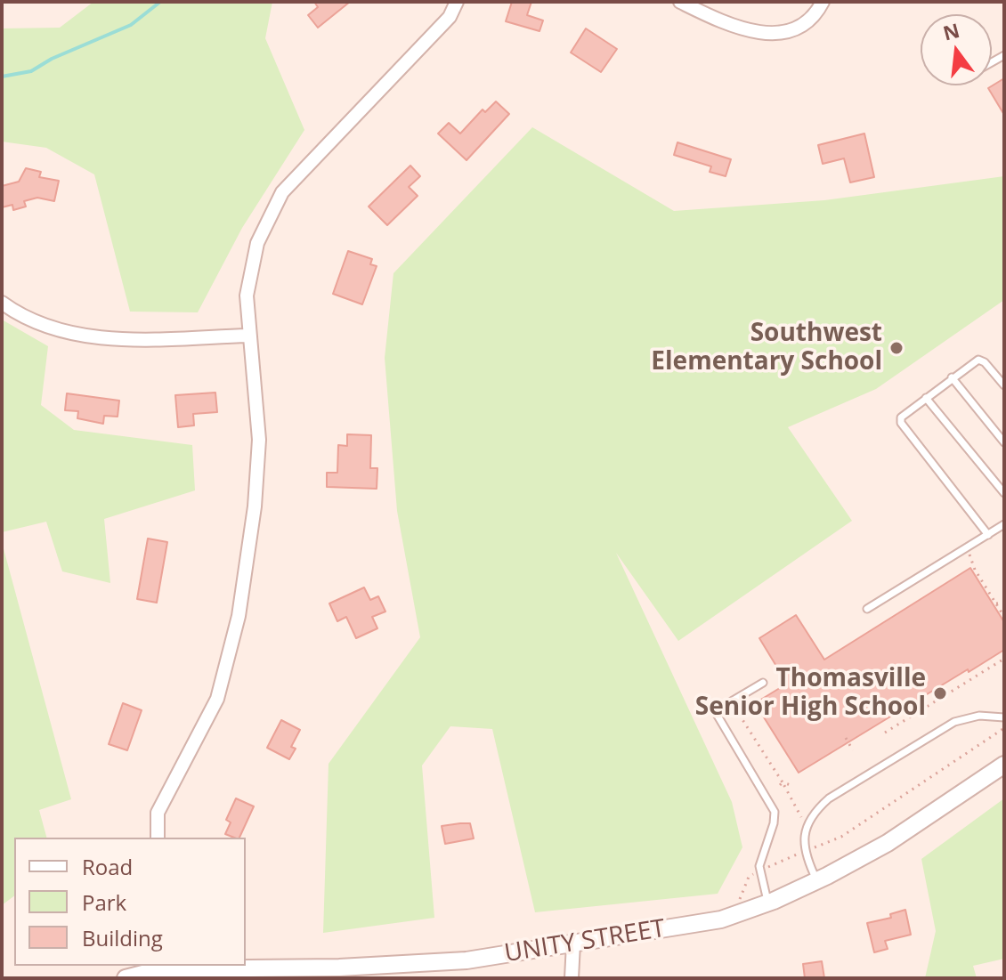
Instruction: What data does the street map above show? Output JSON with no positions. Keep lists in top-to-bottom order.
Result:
{
  "streets": {
    "street": ["UNITY STREET"]
  },
  "places": ["Southwest Elementary School", "Thomasville Senior High School"],
  "legend": ["Road", "Park", "Building"],
  "north": "top"
}
